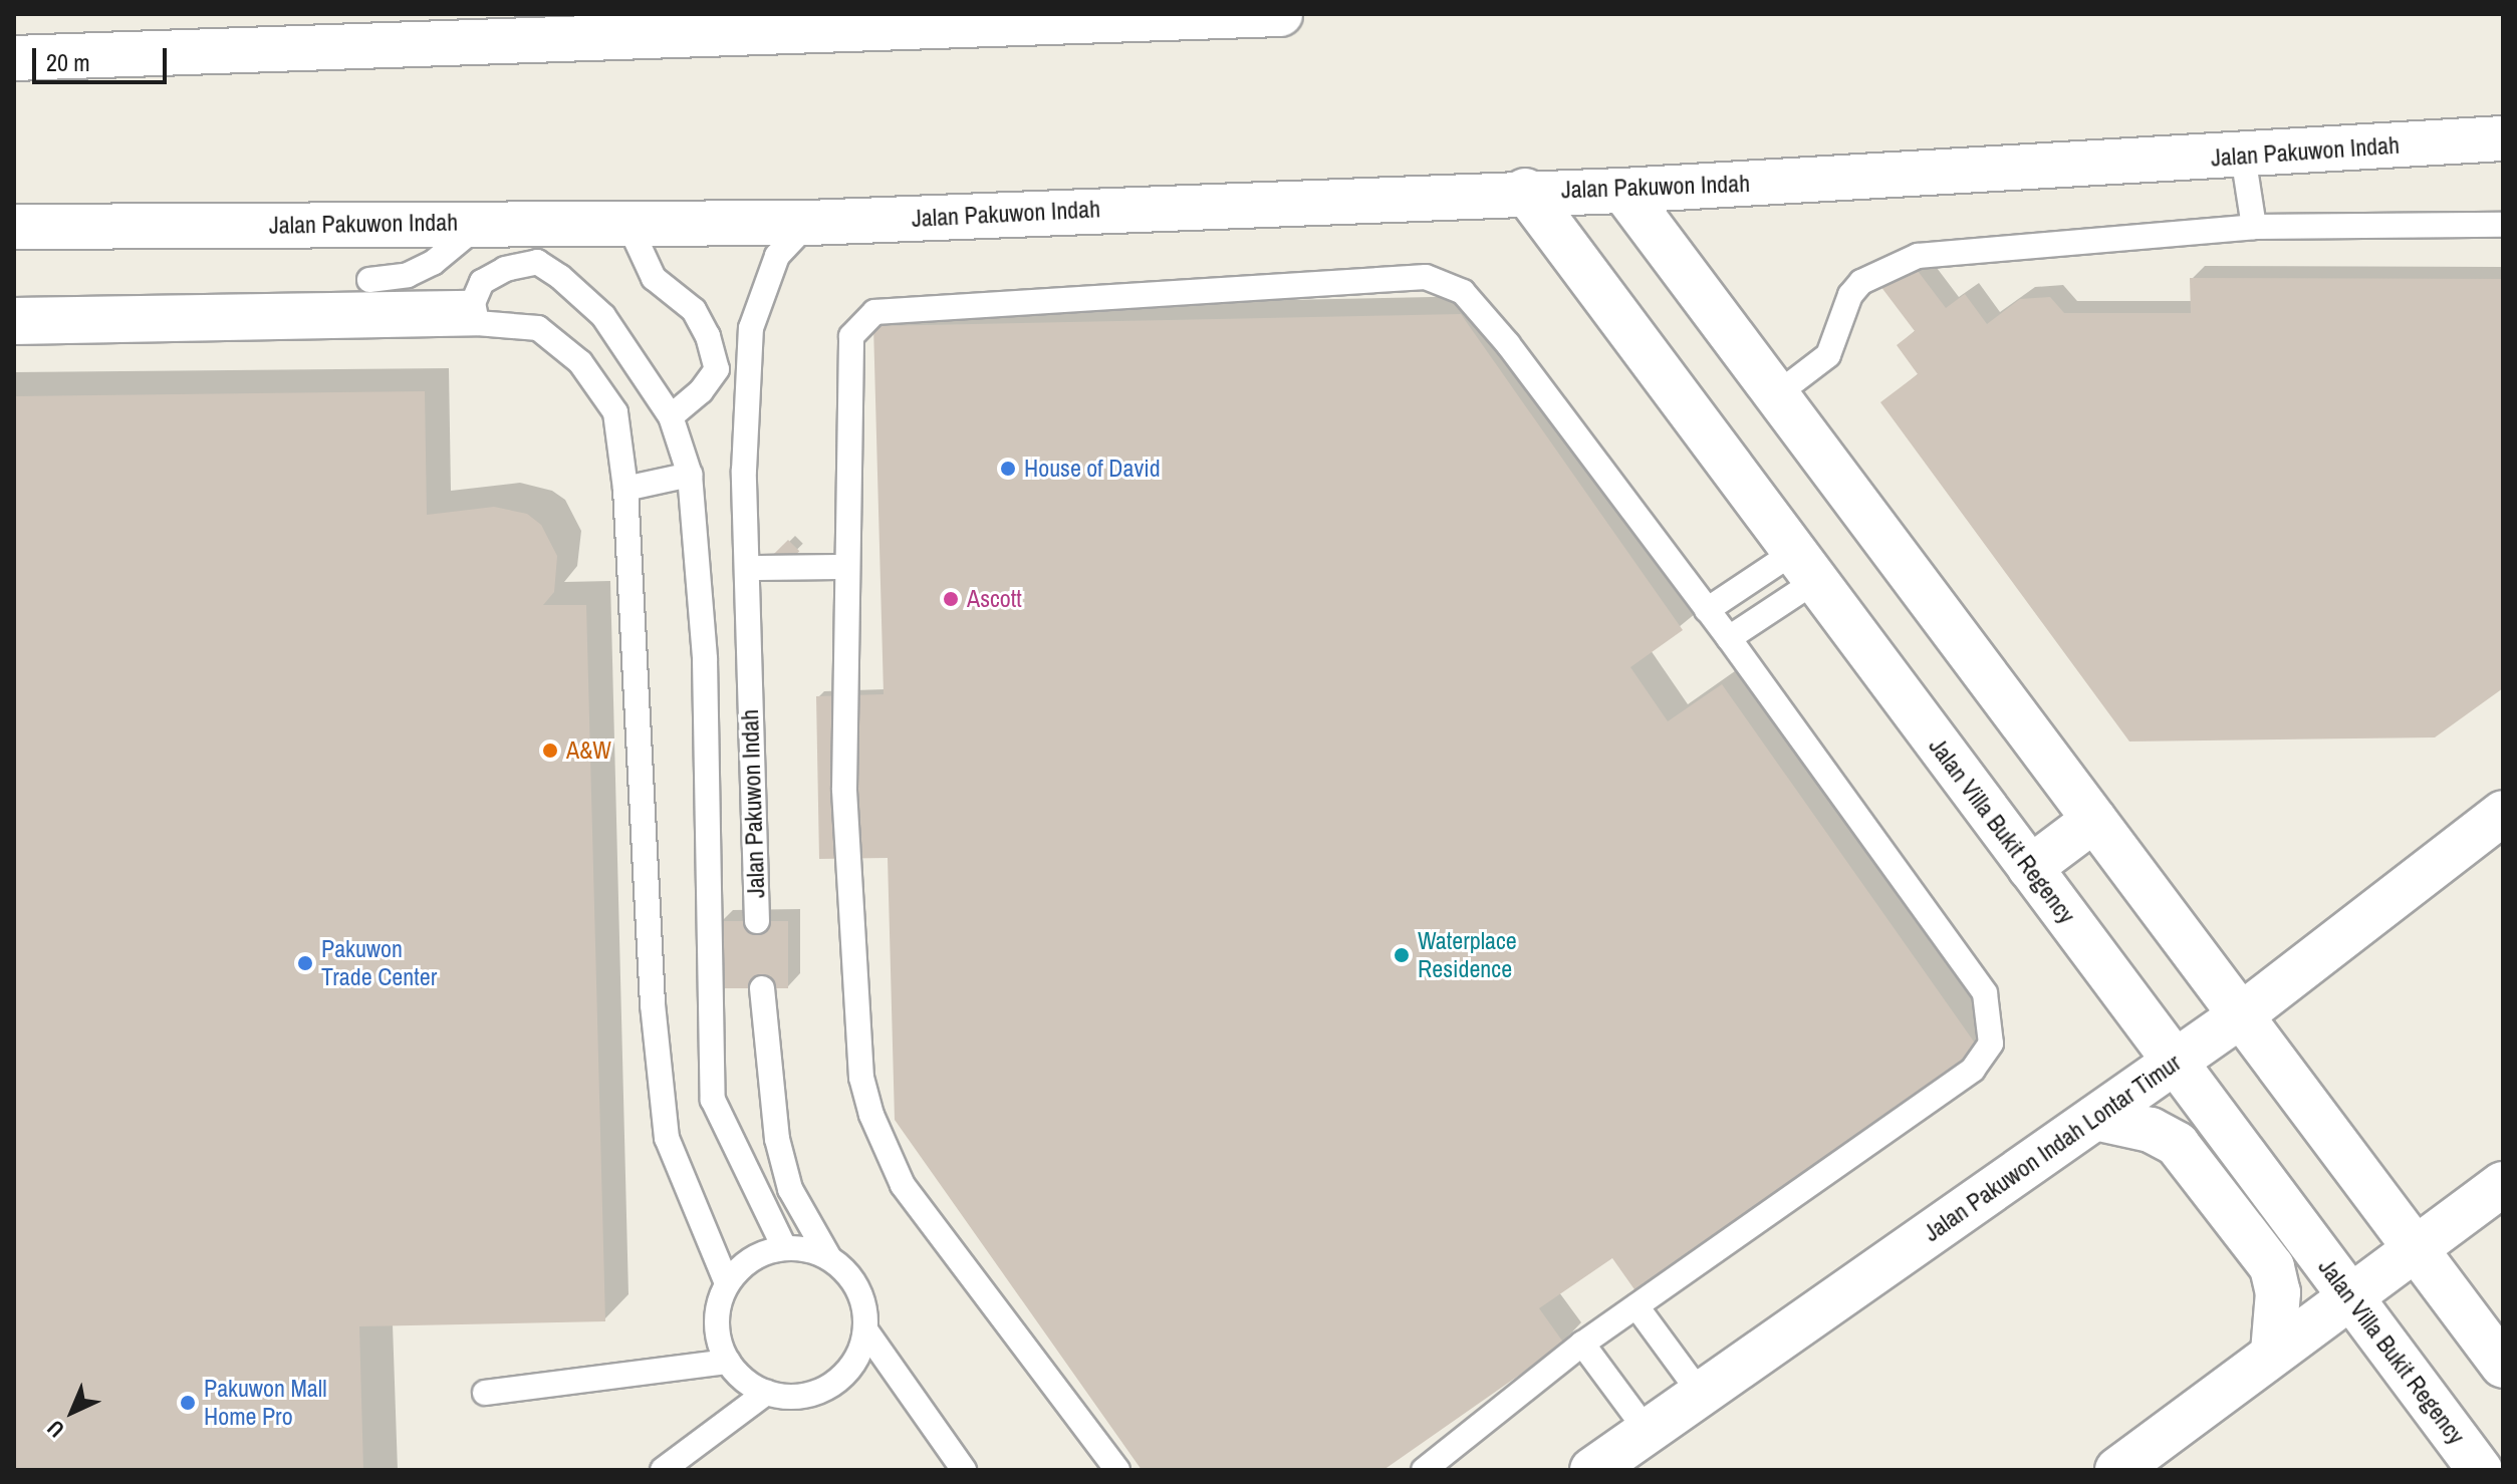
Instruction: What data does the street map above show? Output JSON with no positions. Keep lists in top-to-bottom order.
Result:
{
  "streets": {
    "street": ["Jalan Pakuwon Indah", "Jalan Villa Bukit Regency", "Jalan Pakuwon Indah Lontar Timur"]
  },
  "crossings": [
    ["Jalan Pakuwon Indah", "Jalan Villa Bukit Regency"],
    ["Jalan Villa Bukit Regency", "Jalan Pakuwon Indah Lontar Timur"]
  ],
  "places": [
    "House of David",
    "Ascott",
    "A&W",
    "Waterplace Residence",
    "Pakuwon Trade Center",
    "Pakuwon Mall Home Pro"
  ],
  "scale_bar": "20 m",
  "north": "bottom left"
}
